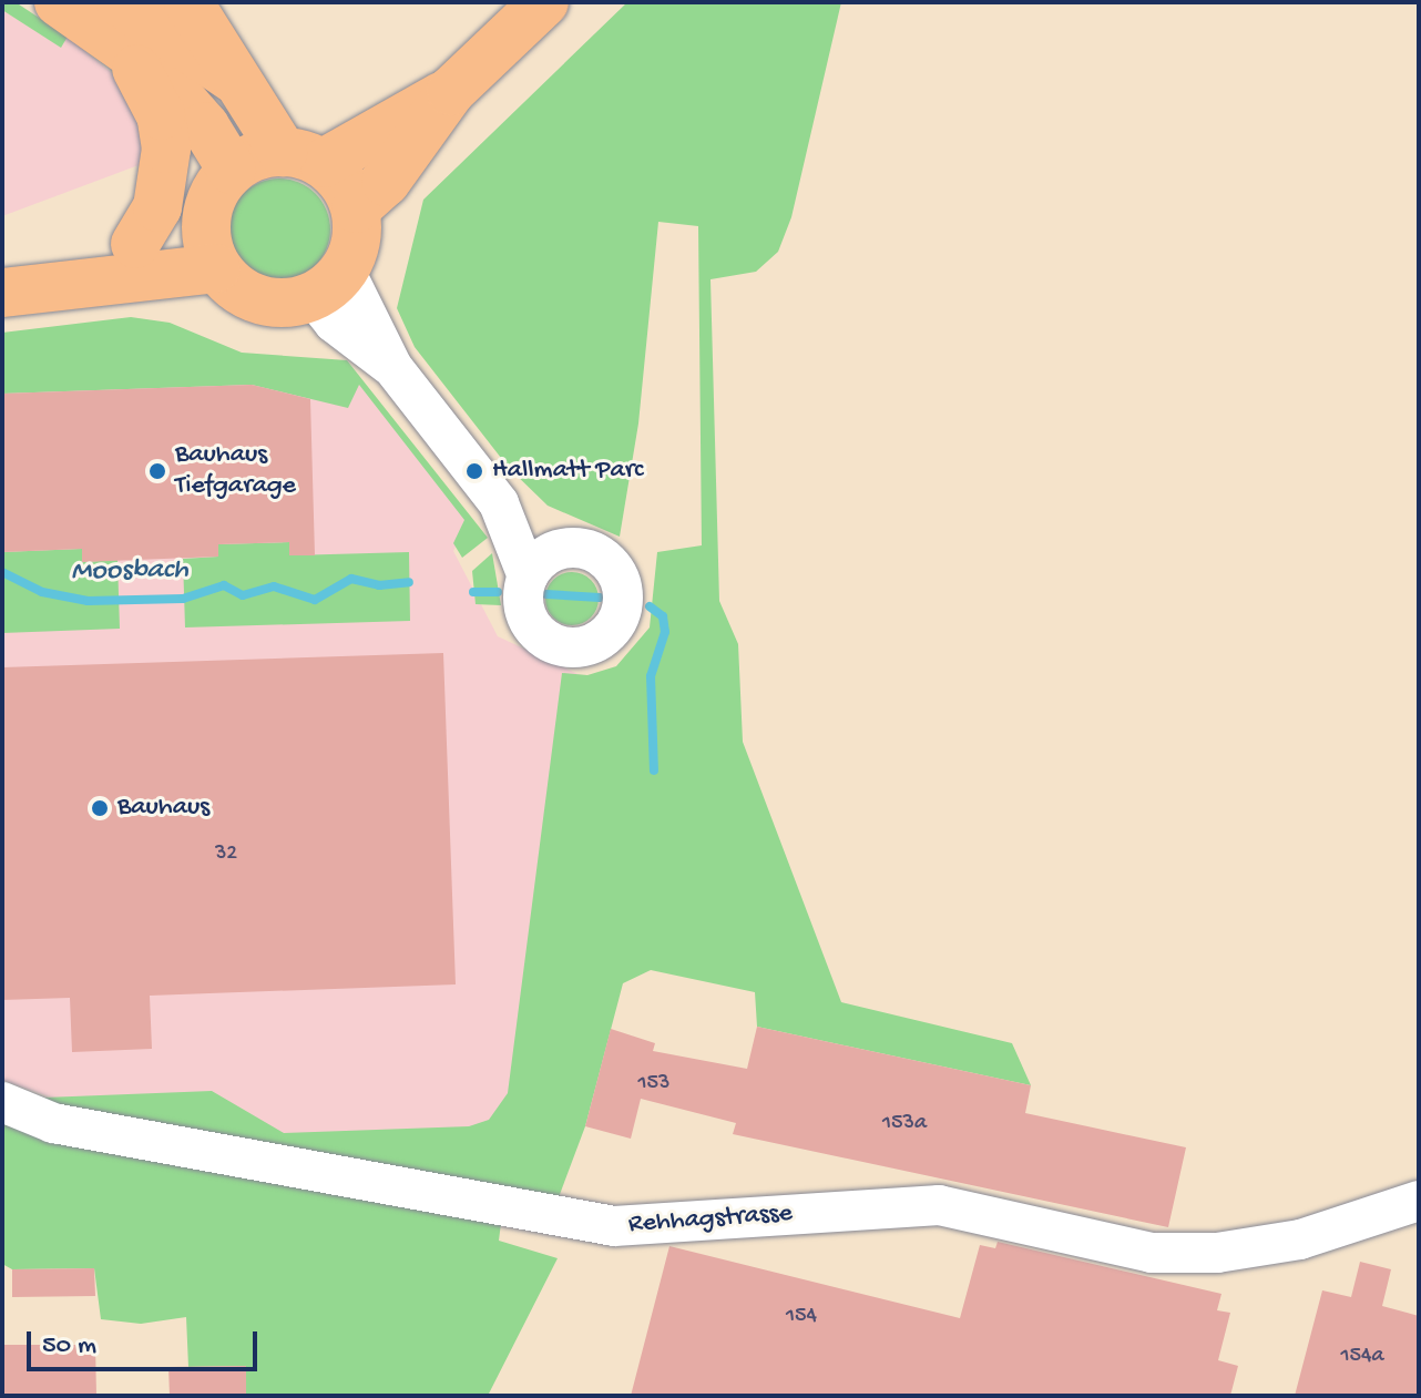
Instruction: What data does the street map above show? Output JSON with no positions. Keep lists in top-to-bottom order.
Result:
{
  "streets": {
    "street": ["Rehhagstrasse"]
  },
  "water": ["Moosbach"],
  "places": ["Bauhaus Tiefgarage", "Hallmatt Parc", "Bauhaus"],
  "house_numbers": [
    "32",
    "153",
    "153a",
    "154",
    "154a"
  ],
  "scale_bar": "50 m"
}
